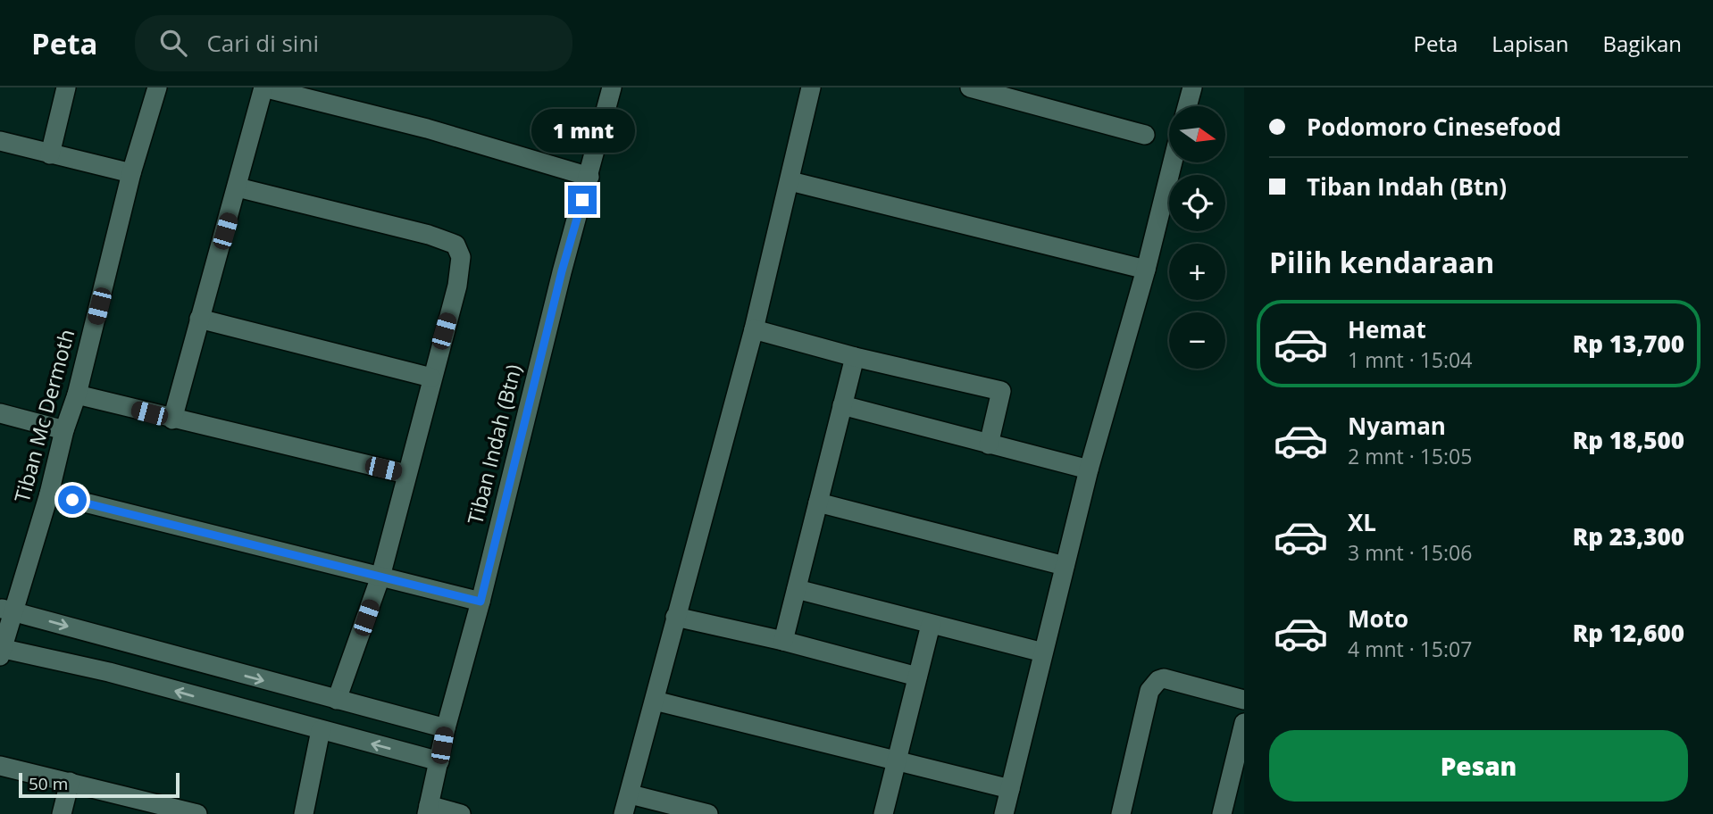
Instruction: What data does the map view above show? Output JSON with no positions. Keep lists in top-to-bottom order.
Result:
{
  "streets": {
    "street": ["Tiban Mc Dermoth", "Tiban Indah (Btn)"]
  },
  "scale_bar": "50 m",
  "north": "right",
  "page": {
    "header": "Peta",
    "search": "Cari di sini",
    "nav": ["Peta", "Lapisan", "Bagikan"],
    "banner": ["Podomoro Cinesefood", "Tiban Indah (Btn)"],
    "map_buttons": ["+", "−"],
    "bubble": "1 mnt",
    "heading": "Pilih kendaraan",
    "list": [
      {
        "name": "Hemat",
        "note": "1 mnt · 15:04",
        "value": "Rp 13,700"
      },
      {
        "name": "Nyaman",
        "note": "2 mnt · 15:05",
        "value": "Rp 18,500"
      },
      {
        "name": "XL",
        "note": "3 mnt · 15:06",
        "value": "Rp 23,300"
      },
      {
        "name": "Moto",
        "note": "4 mnt · 15:07",
        "value": "Rp 12,600"
      }
    ],
    "buttons": "Pesan",
    "scale": "50 m"
  }
}
